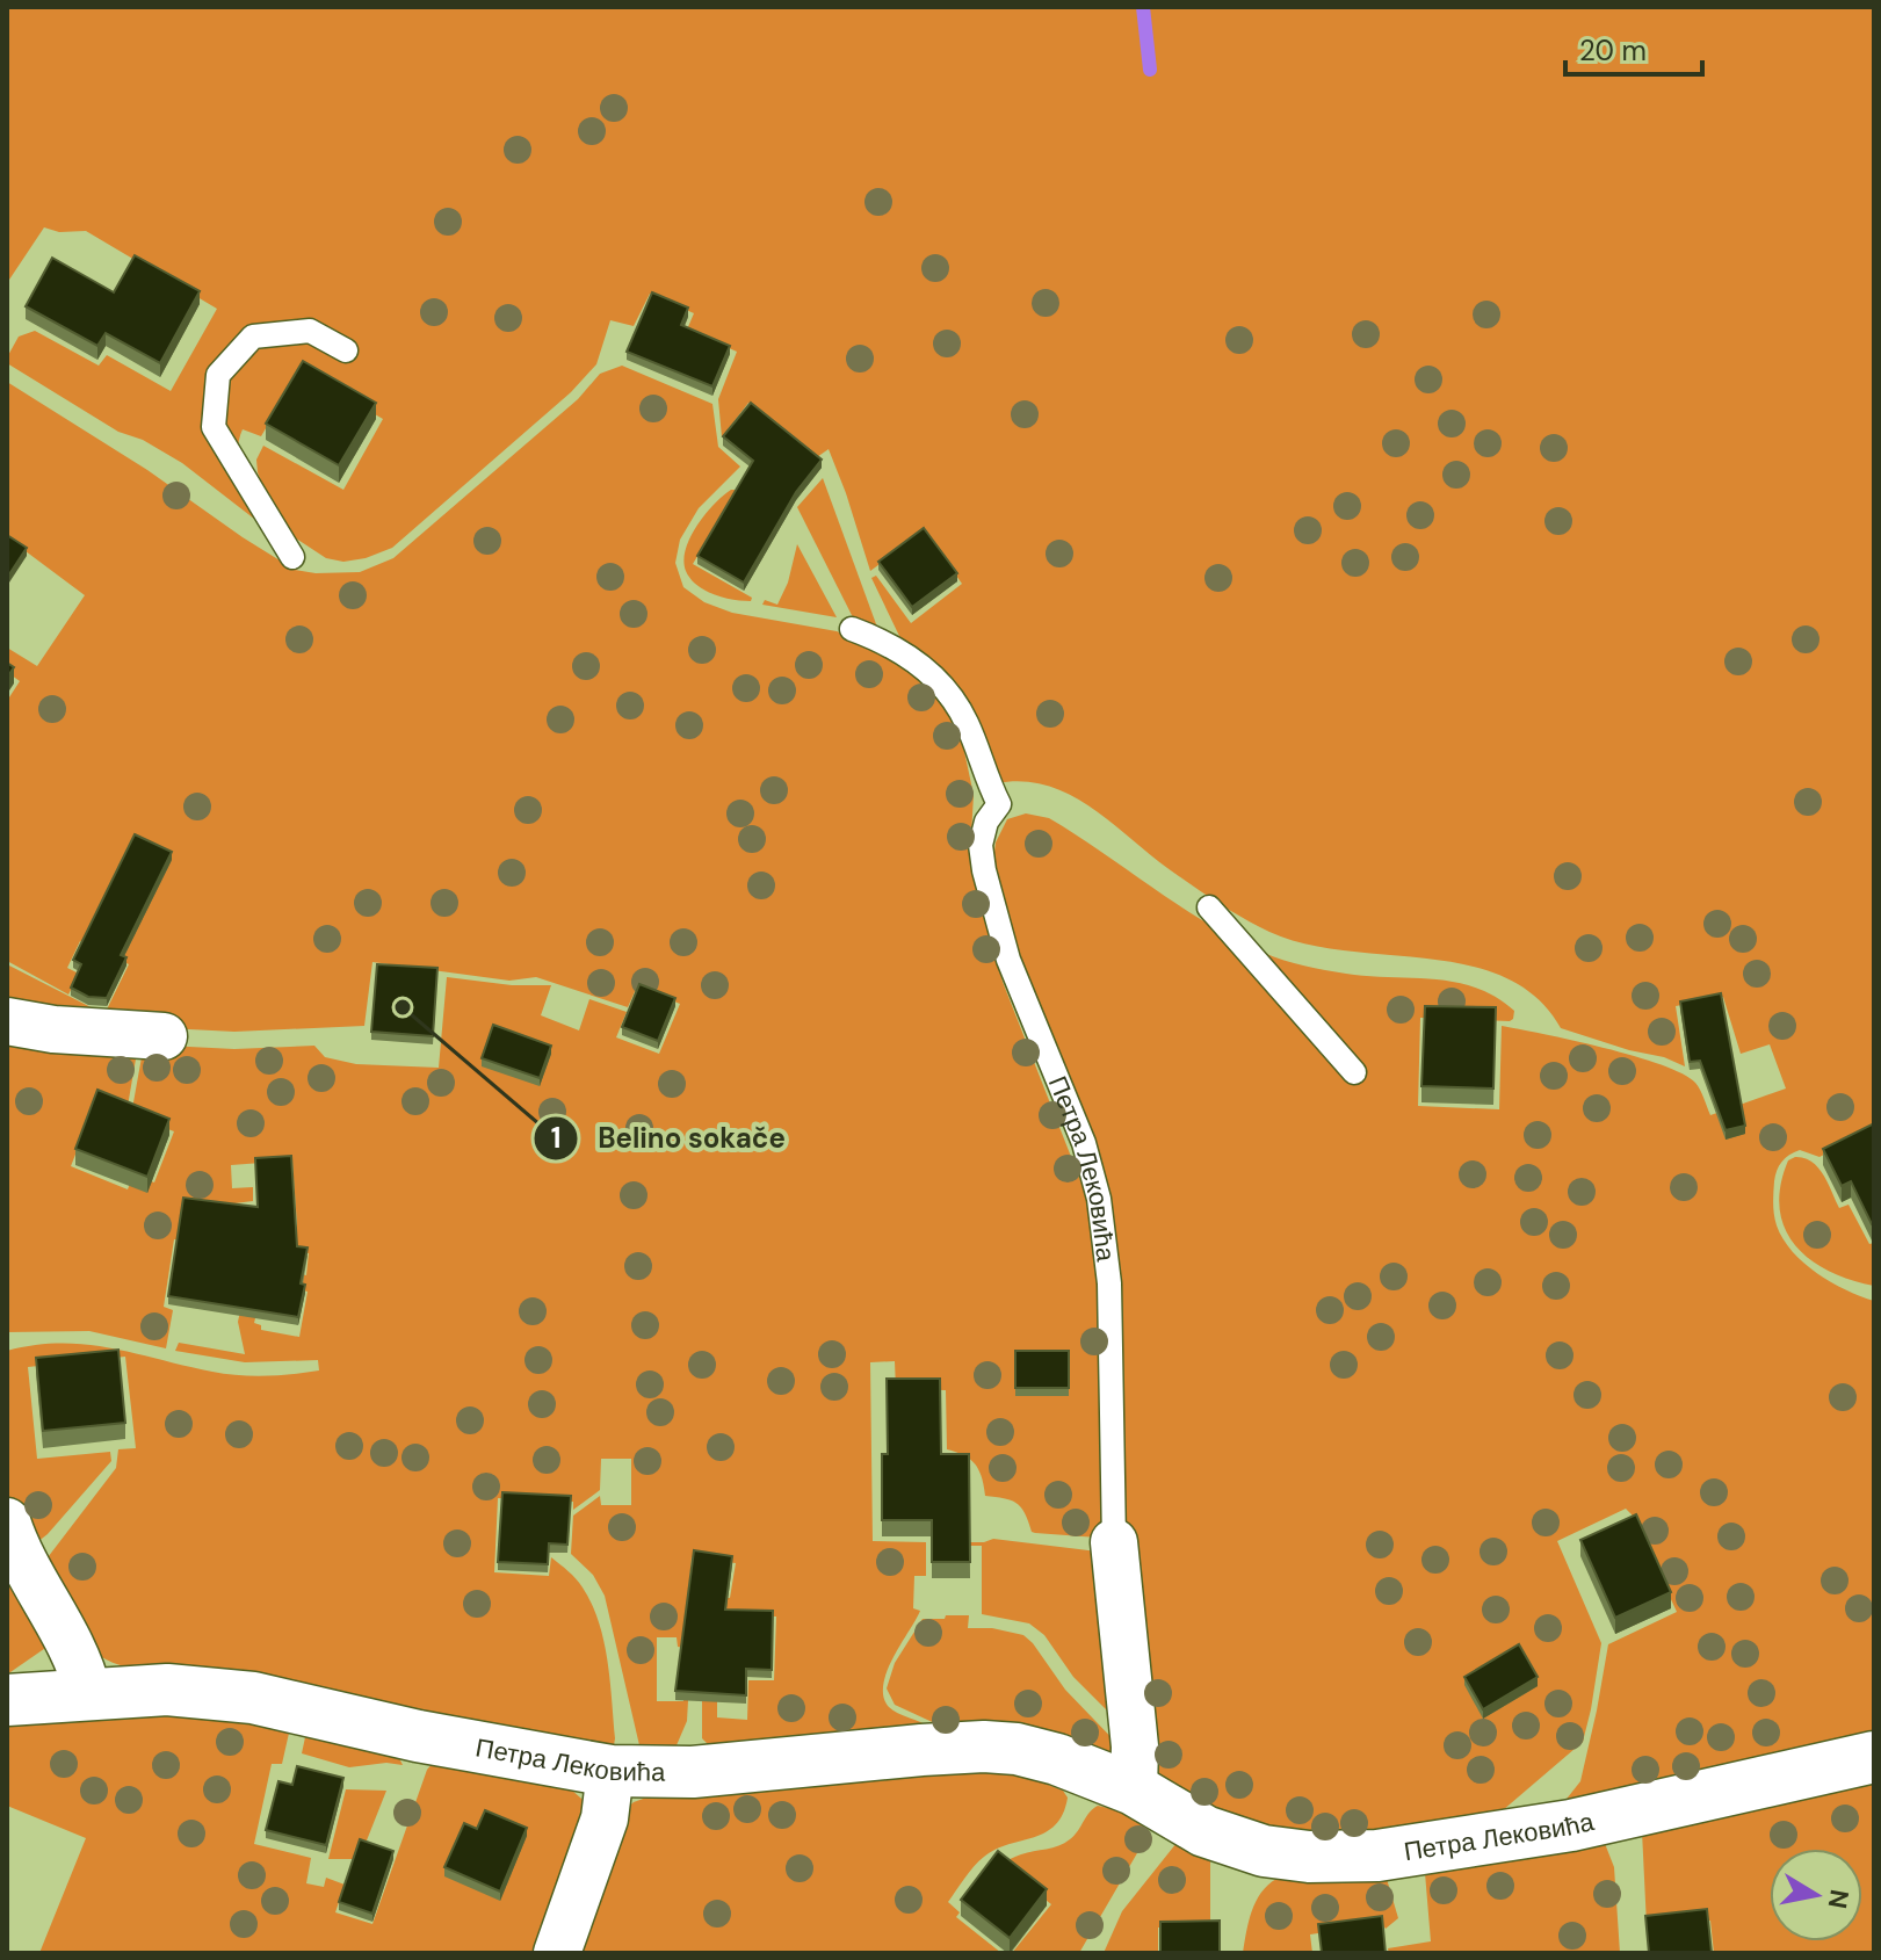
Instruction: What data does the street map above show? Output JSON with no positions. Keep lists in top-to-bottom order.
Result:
{
  "streets": {
    "street": ["Петра Лековића"]
  },
  "places": ["Belino sokače"],
  "scale_bar": "20 m",
  "north": "right"
}
